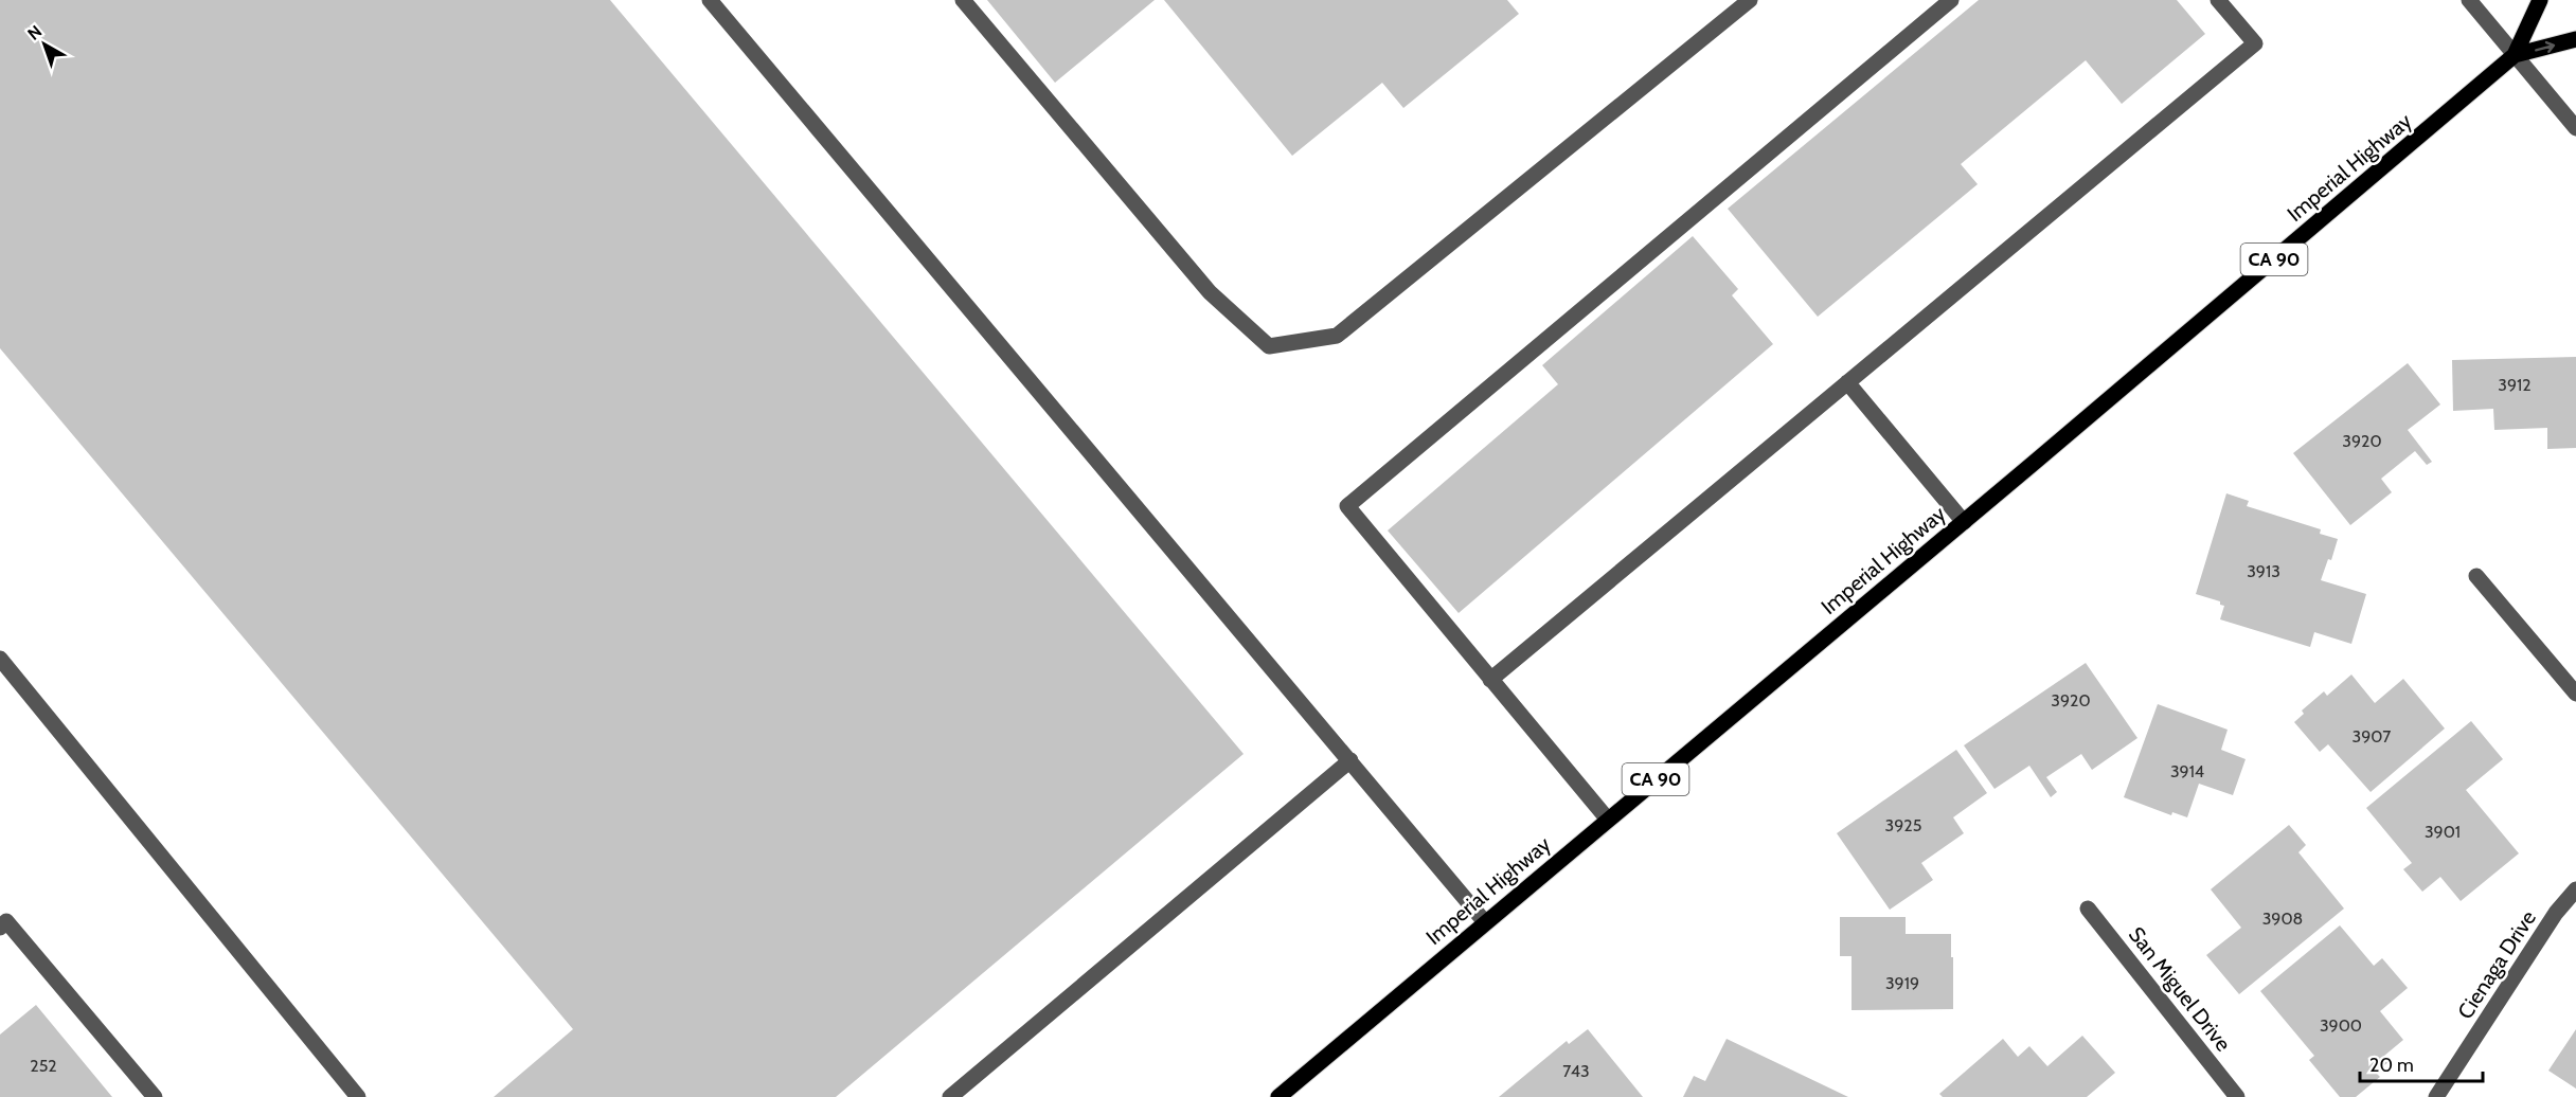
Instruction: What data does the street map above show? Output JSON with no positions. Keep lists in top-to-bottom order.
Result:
{
  "streets": {
    "main road": ["Imperial Highway", "CA 90"],
    "street": ["Cienaga Drive", "San Miguel Drive"]
  },
  "house_numbers": [
    "3912",
    "3920",
    "3913",
    "3920",
    "3907",
    "3914",
    "3925",
    "3901",
    "3908",
    "3919",
    "3900",
    "252",
    "743"
  ],
  "scale_bar": "20 m",
  "north": "top left"
}
